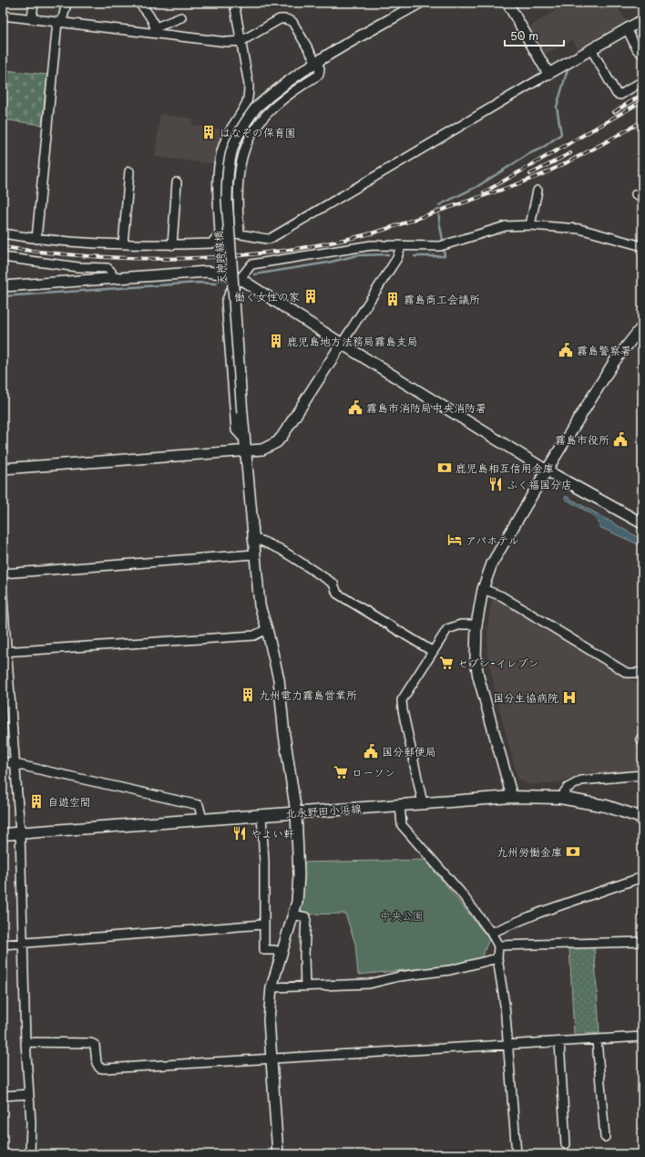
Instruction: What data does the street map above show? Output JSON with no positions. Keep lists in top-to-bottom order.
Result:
{
  "streets": {
    "main road": ["北永野田小浜線"],
    "street": ["天神跨線橋"]
  },
  "crossings": [
    ["天神跨線橋", "北永野田小浜線"]
  ],
  "parks": ["中央公園"],
  "places": {
    "building": [
      "はなぞの保育園",
      "働く女性の家",
      "霧島商工会議所",
      "鹿児島地方法務局霧島支局",
      "九州電力霧島営業所",
      "自遊空間"
    ],
    "public building": [
      "霧島警察署",
      "霧島市消防局中央消防署",
      "霧島市役所",
      "国分郵便局"
    ],
    "bank": ["鹿児島相互信用金庫", "九州労働金庫"],
    "restaurant": ["ふく福国分店", "やよい軒"],
    "hotel": ["アパホテル"],
    "supermarket": ["セブン-イレブン", "ローソン"],
    "hospital": ["国分生協病院"]
  },
  "scale_bar": "50 m"
}
